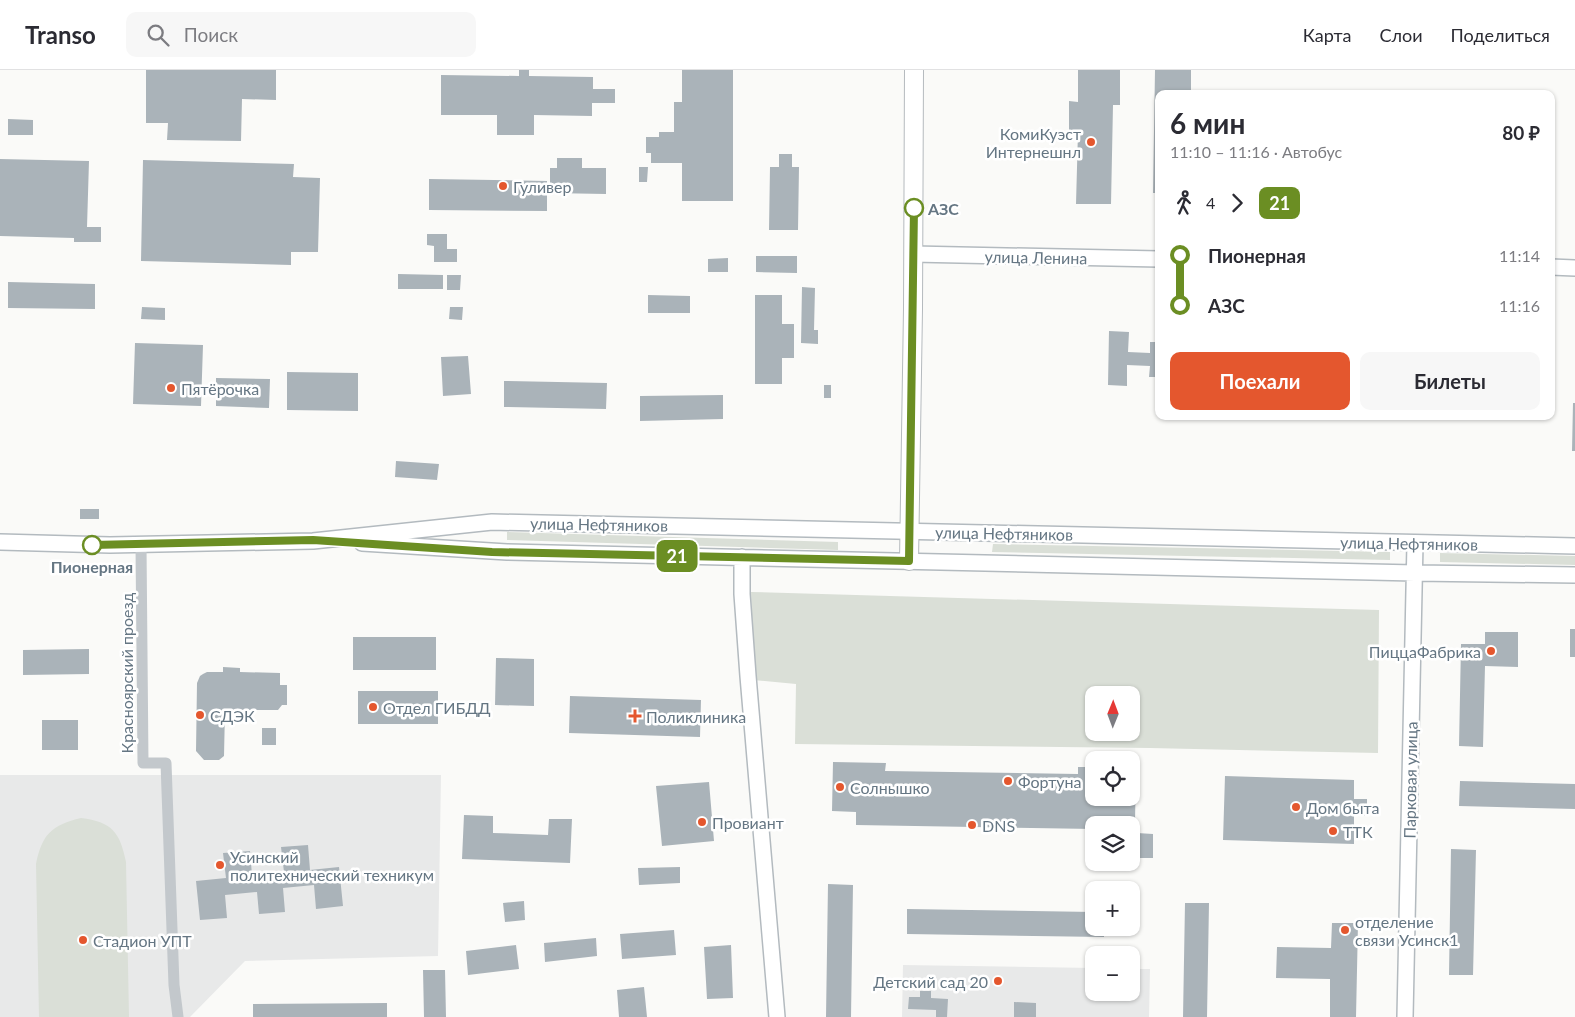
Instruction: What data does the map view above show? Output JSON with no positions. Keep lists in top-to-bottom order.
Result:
{
  "streets": {
    "main road": ["улица Ленина", "улица Нефтяников", "Парковая улица"],
    "street": ["Красноярский проезд"]
  },
  "crossings": [
    ["улица Нефтяников", "Красноярский проезд"],
    ["улица Нефтяников", "Парковая улица"]
  ],
  "places": {
    "other": [
      "КомиКуэст Интернешнл",
      "Гуливер",
      "АЗС",
      "Пятёрочка",
      "Пионерная",
      "ПиццаФабрика",
      "Отдел ГИБДД",
      "СДЭК",
      "Фортуна",
      "Солнышко",
      "Дом быта",
      "Провиант",
      "DNS",
      "ТТК",
      "Усинский политехнический техникум",
      "отделение связи Усинск1",
      "Стадион УПТ",
      "Детский сад 20"
    ],
    "health": ["Поликлиника"]
  },
  "lines": ["bus line 21"],
  "north": "top",
  "page": {
    "header": "Transo",
    "search": "Поиск",
    "nav": ["Карта", "Слои", "Поделиться"],
    "on_map": "21",
    "heading": ["6 мин", "11:10 – 11:16 · Автобус", "80 ₽"],
    "legs": ["4", "21"],
    "list": [
      {
        "name": "Пионерная",
        "value": "11:14"
      },
      {
        "name": "АЗС",
        "value": "11:16"
      }
    ],
    "buttons": ["Поехали", "Билеты"],
    "map_buttons": ["+", "−"]
  }
}
